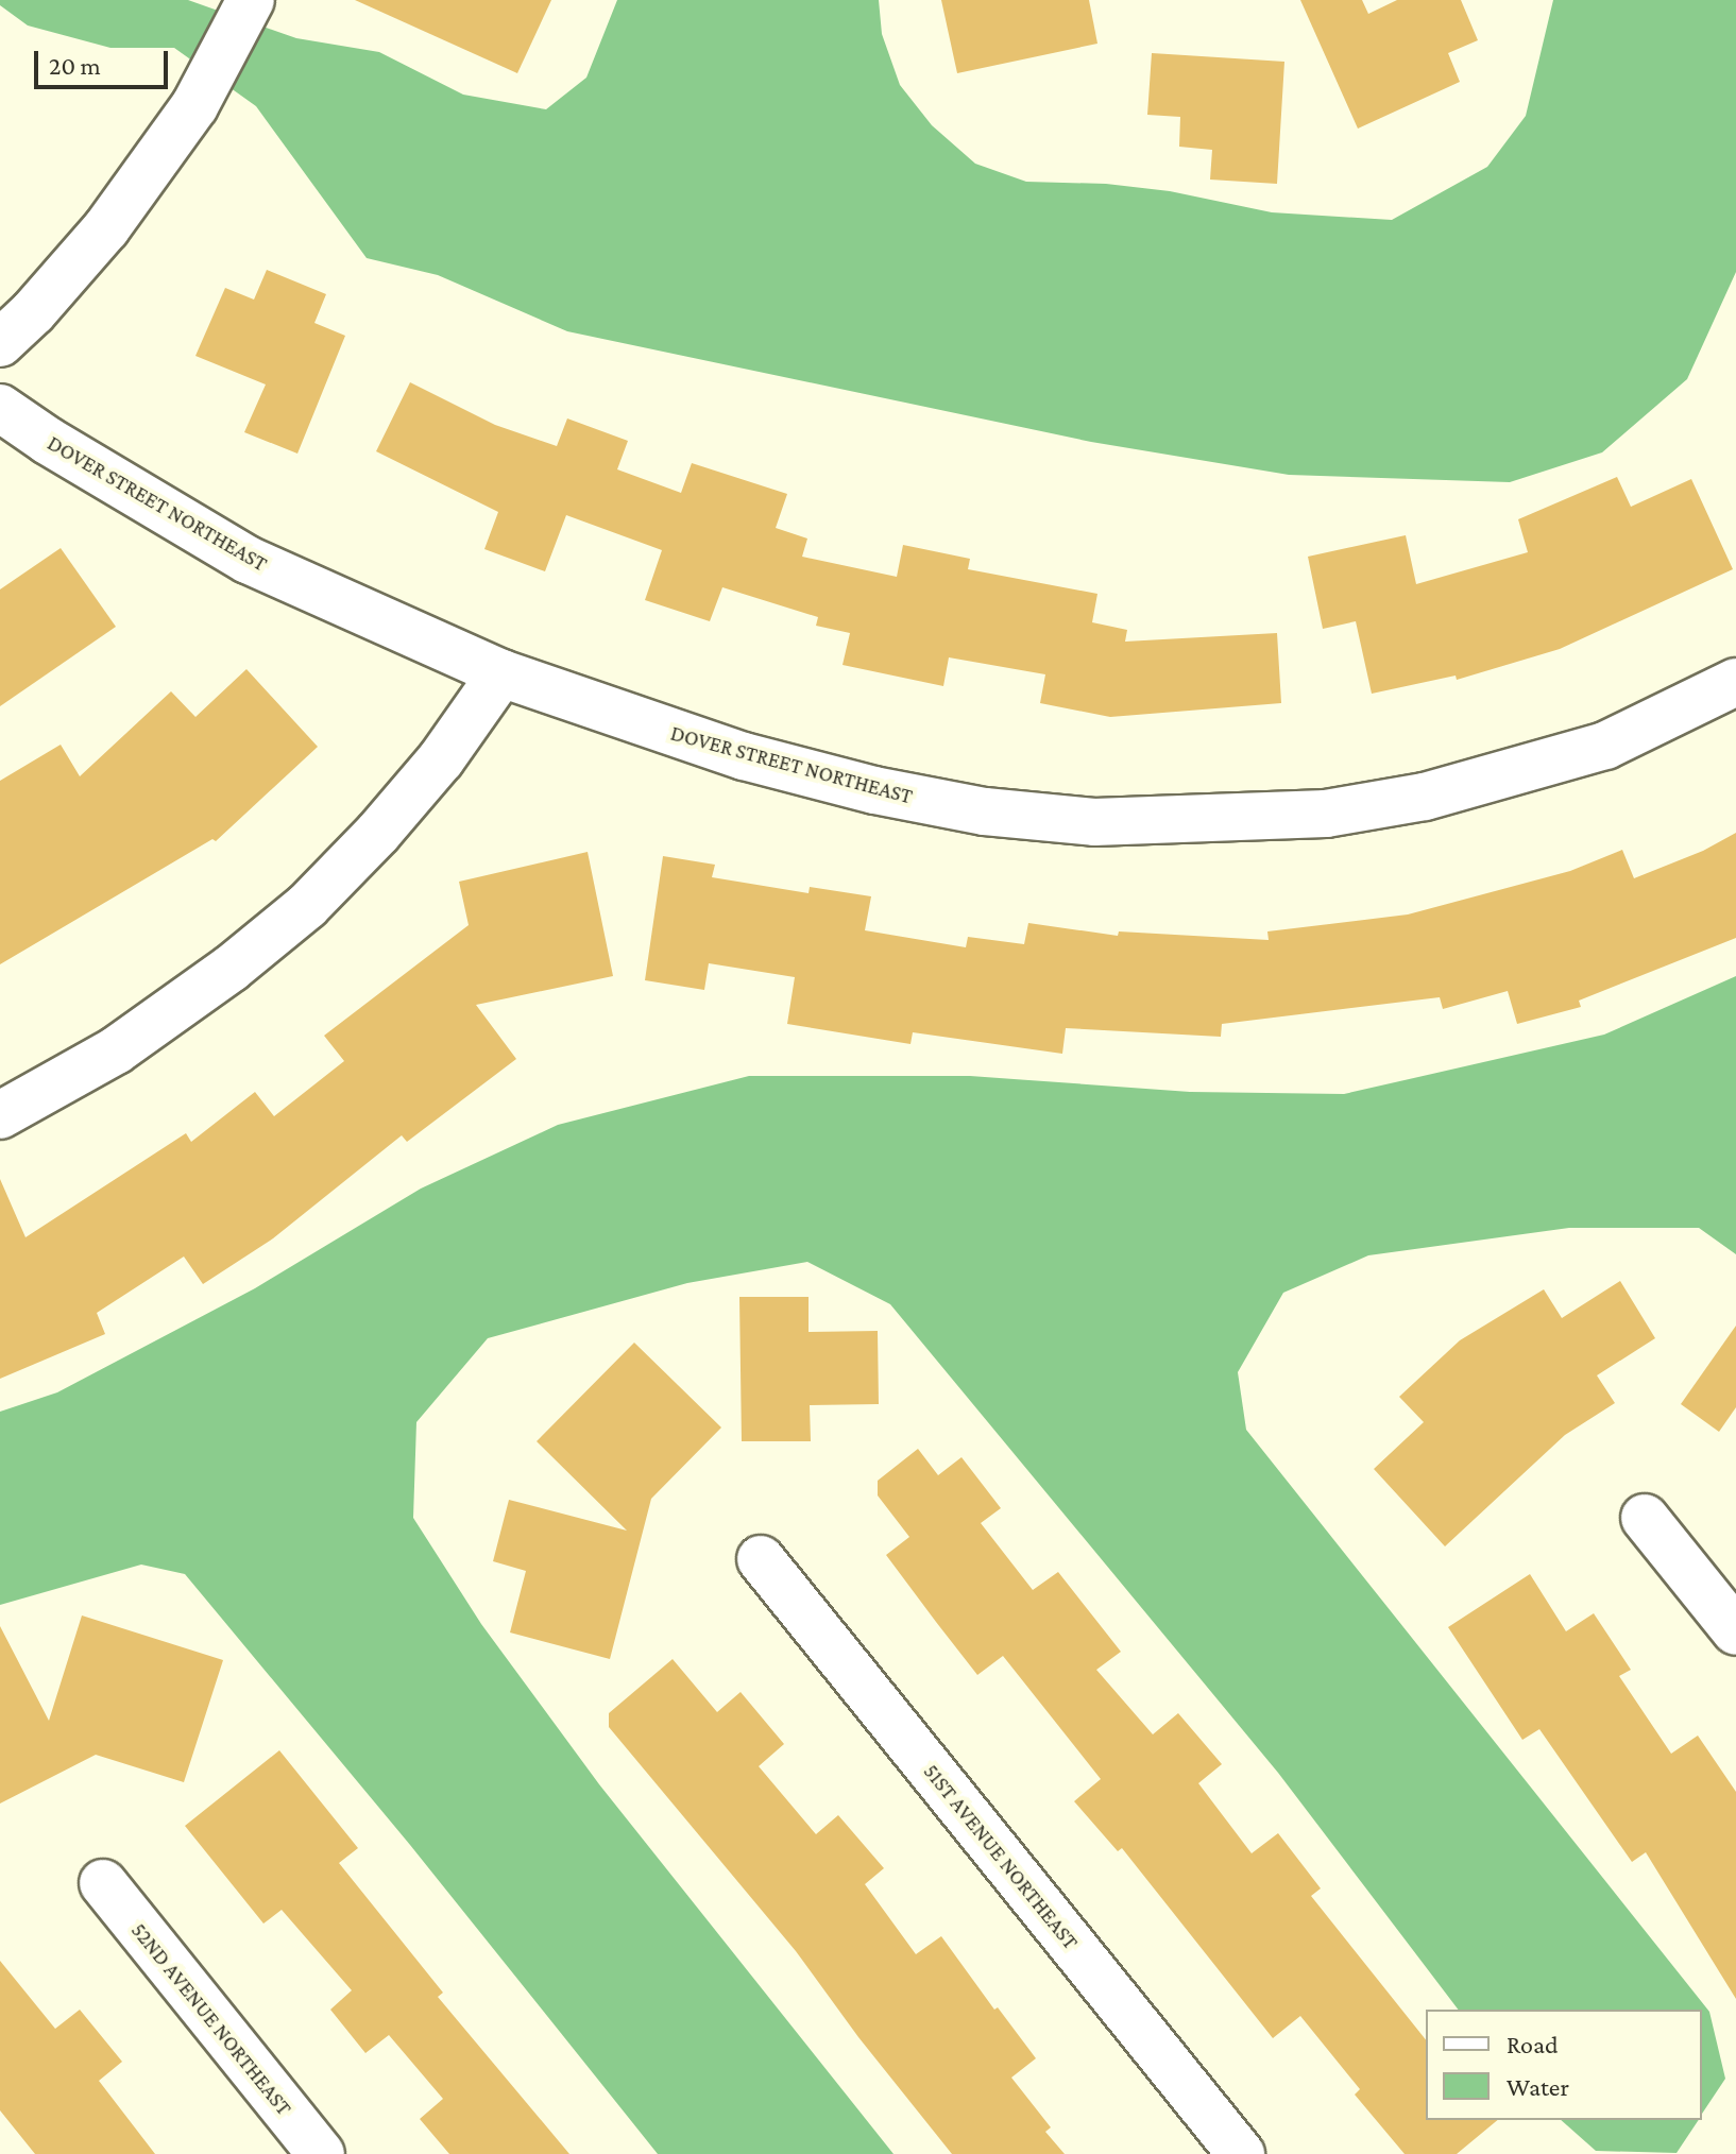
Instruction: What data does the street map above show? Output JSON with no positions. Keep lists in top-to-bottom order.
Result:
{
  "streets": {
    "street": ["DOVER STREET NORTHEAST", "51ST AVENUE NORTHEAST", "52ND AVENUE NORTHEAST"]
  },
  "legend": ["Road", "Water"],
  "scale_bar": "20 m"
}
